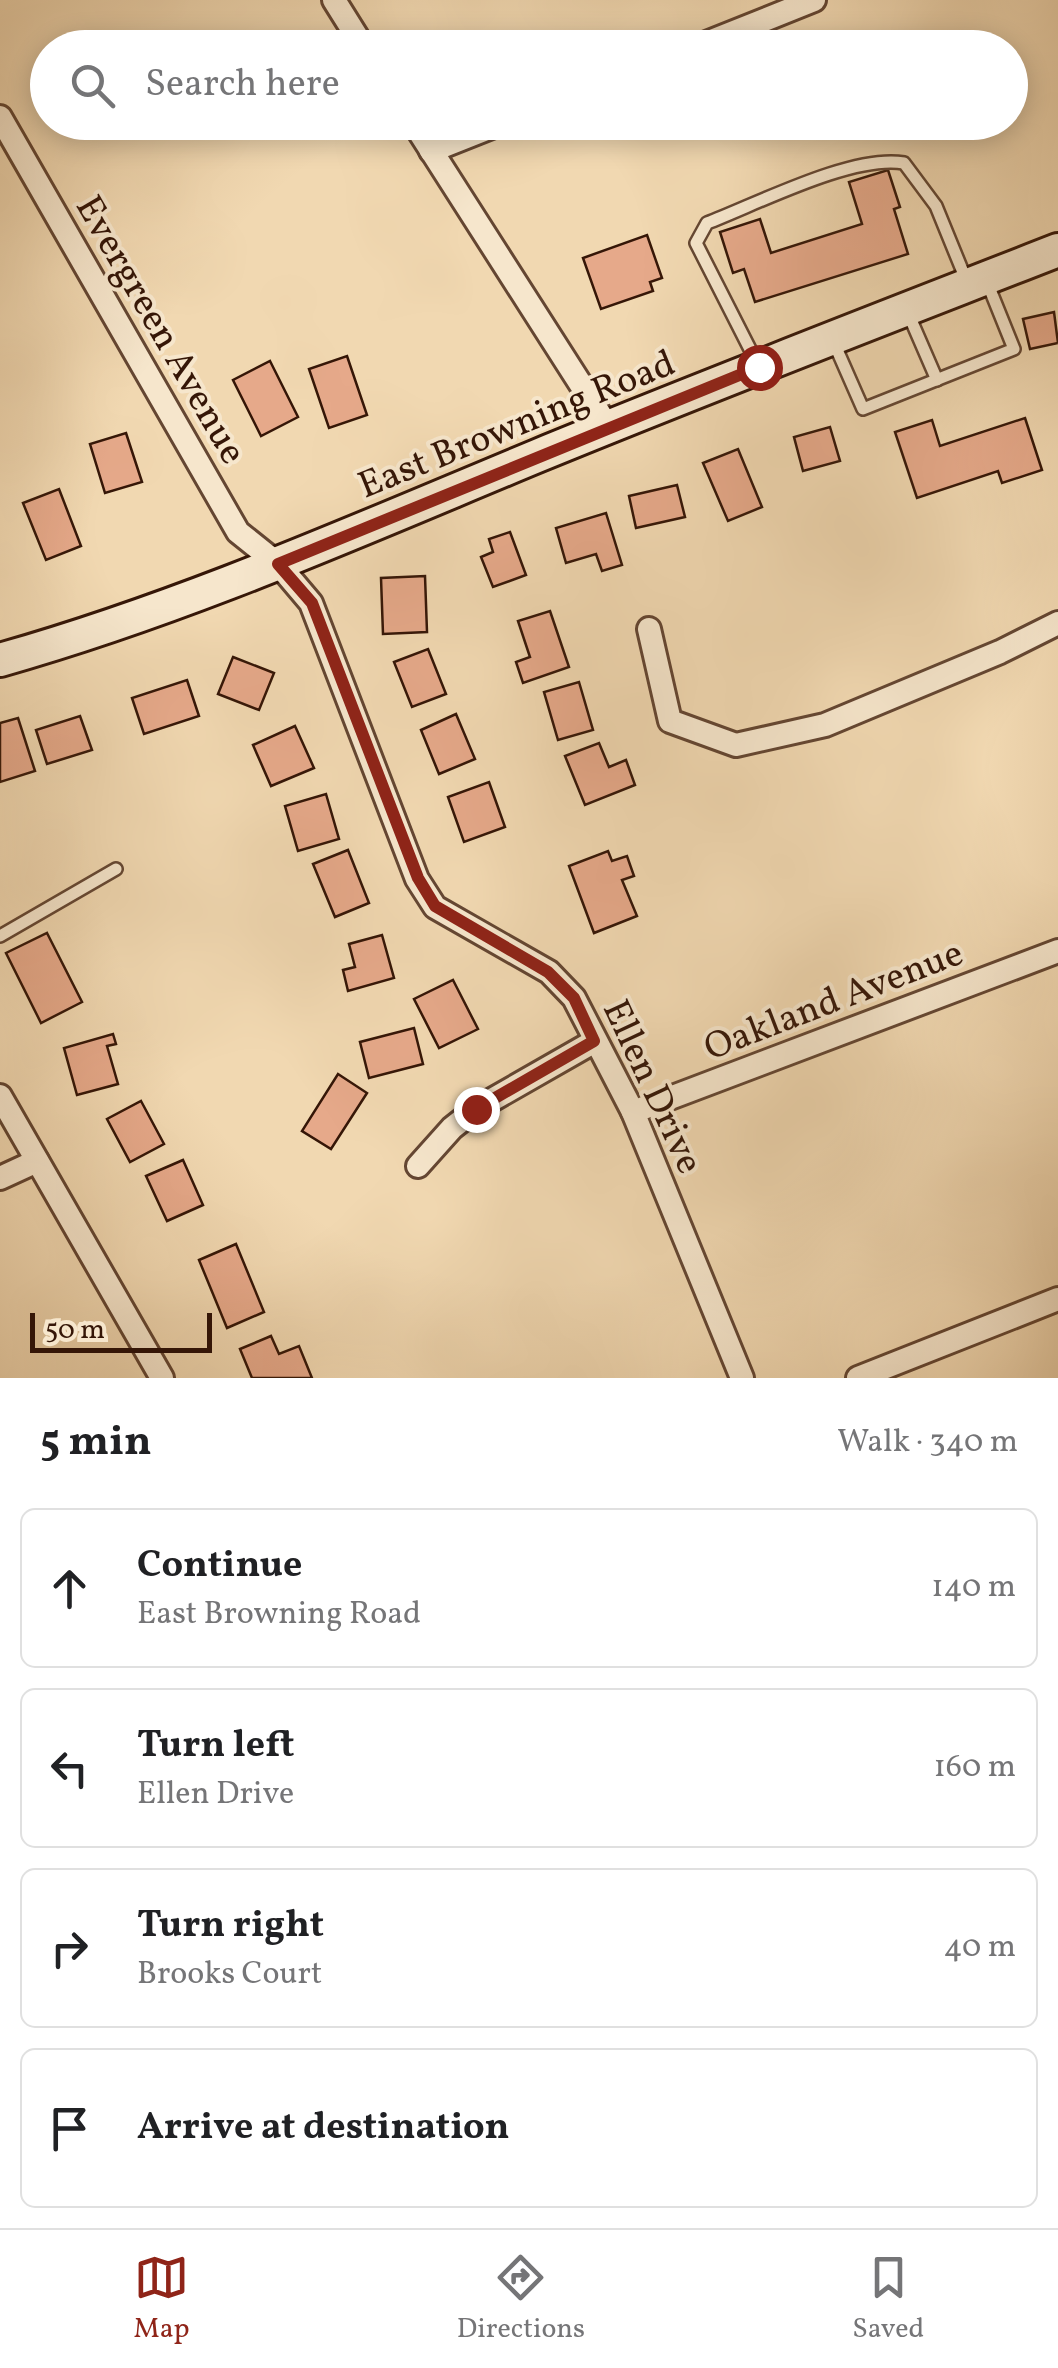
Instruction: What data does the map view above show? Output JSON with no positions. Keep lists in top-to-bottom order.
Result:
{
  "streets": {
    "main road": ["East Browning Road"],
    "street": ["Evergreen Avenue", "Oakland Avenue", "Ellen Drive"]
  },
  "crossings": [
    ["Evergreen Avenue", "East Browning Road"],
    ["Evergreen Avenue", "Ellen Drive"],
    ["East Browning Road", "Ellen Drive"],
    ["Oakland Avenue", "Ellen Drive"]
  ],
  "scale_bar": "50 m",
  "page": {
    "search": "Search here",
    "scale": "50 m",
    "heading": ["5 min", "Walk · 340 m"],
    "list": [
      ["Continue", "East Browning Road", "140 m"],
      ["Turn left", "Ellen Drive", "160 m"],
      ["Turn right", "Brooks Court", "40 m"],
      "Arrive at destination"
    ],
    "nav": ["Map", "Directions", "Saved"]
  }
}
